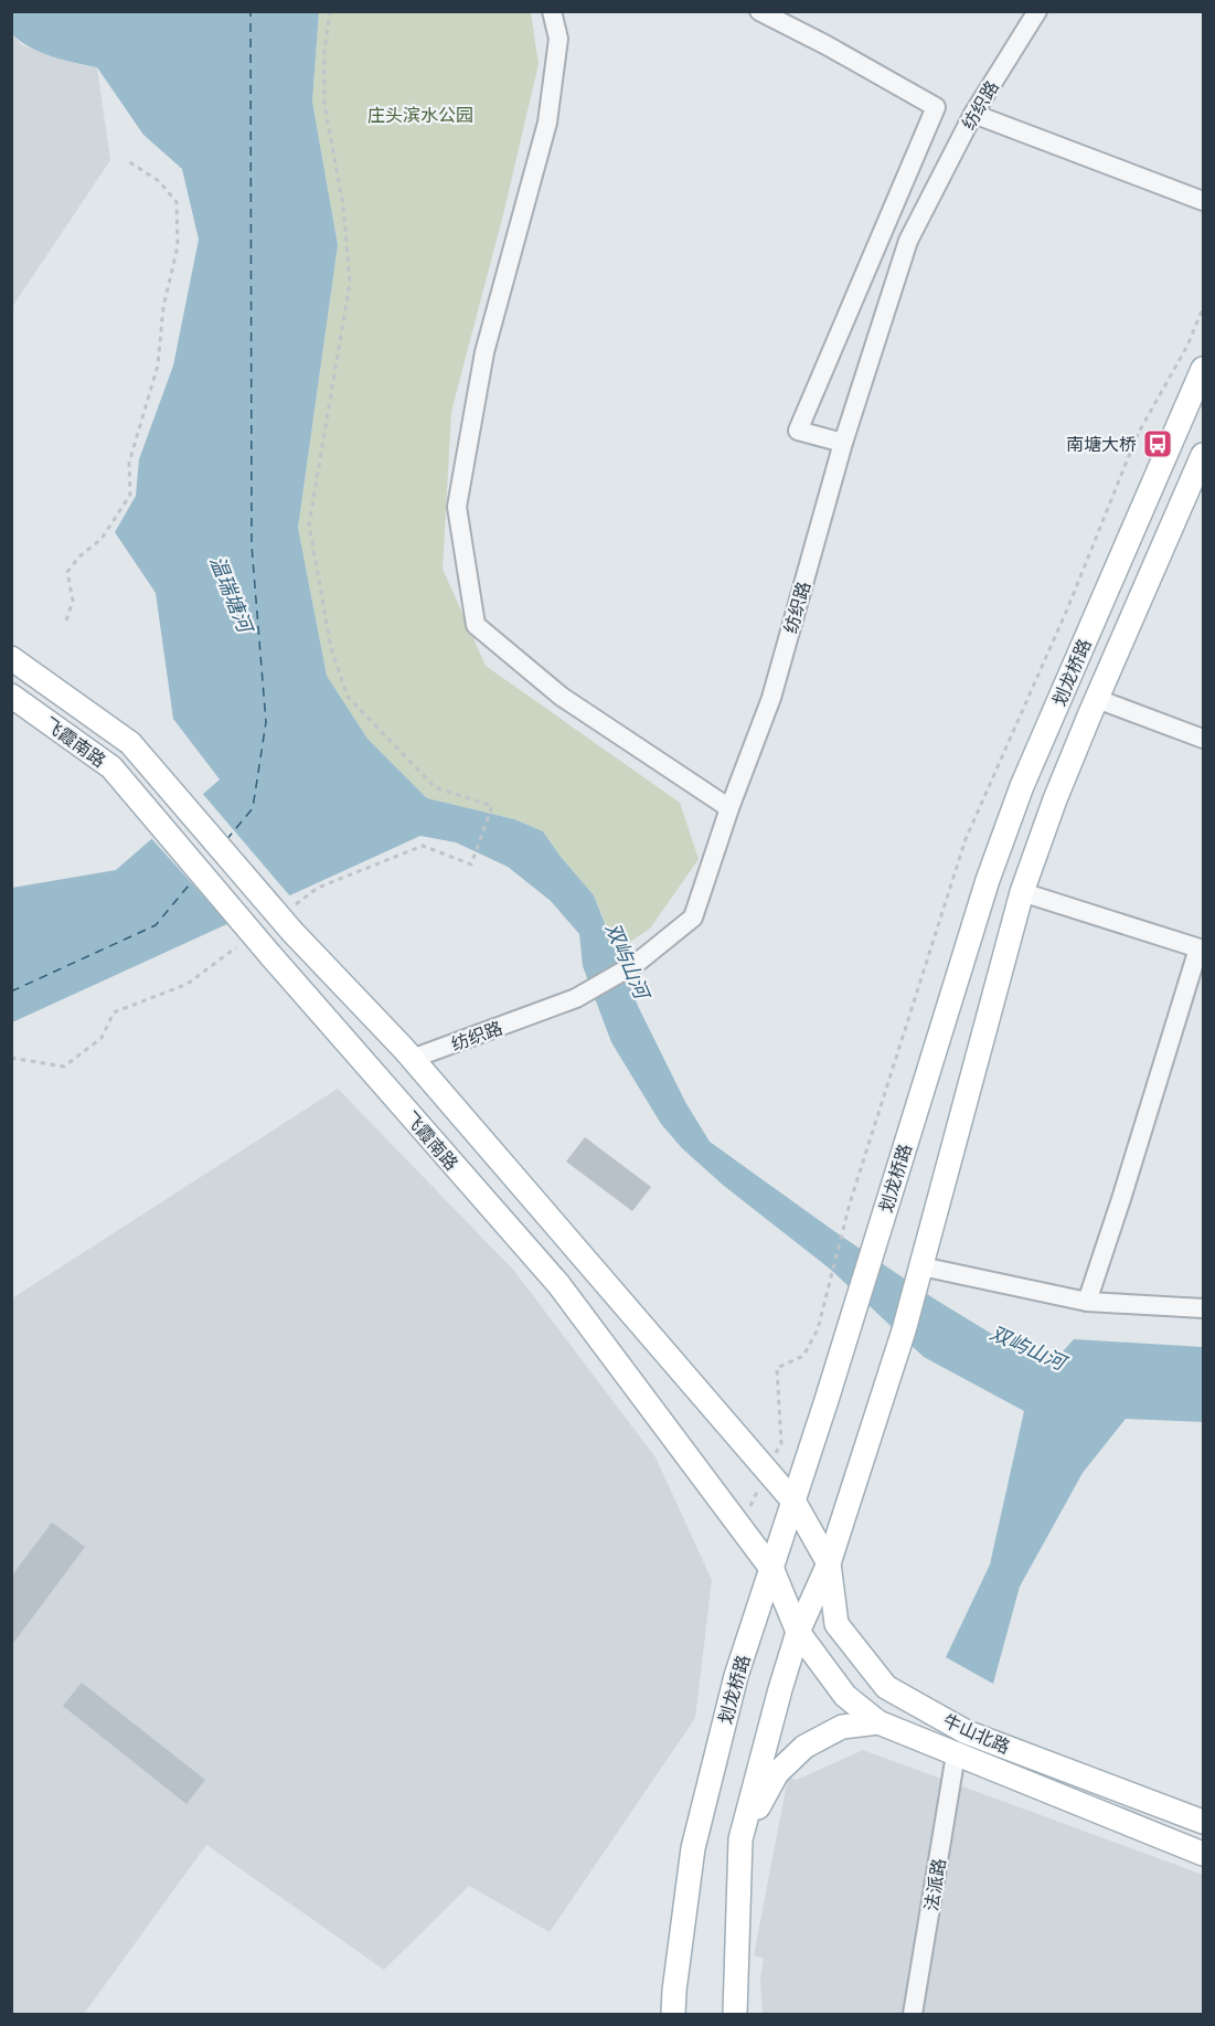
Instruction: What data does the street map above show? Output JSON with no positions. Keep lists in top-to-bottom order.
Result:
{
  "streets": {
    "main road": ["划龙桥路", "飞霞南路", "牛山北路"],
    "street": ["纺织路", "法派路"]
  },
  "crossings": [
    ["纺织路", "飞霞南路"],
    ["划龙桥路", "飞霞南路"],
    ["划龙桥路", "牛山北路"],
    ["飞霞南路", "牛山北路"],
    ["牛山北路", "法派路"]
  ],
  "water": ["温瑞塘河", "双屿山河"],
  "parks": ["庄头滨水公园"],
  "places": {
    "bus stop": ["南塘大桥"]
  }
}
